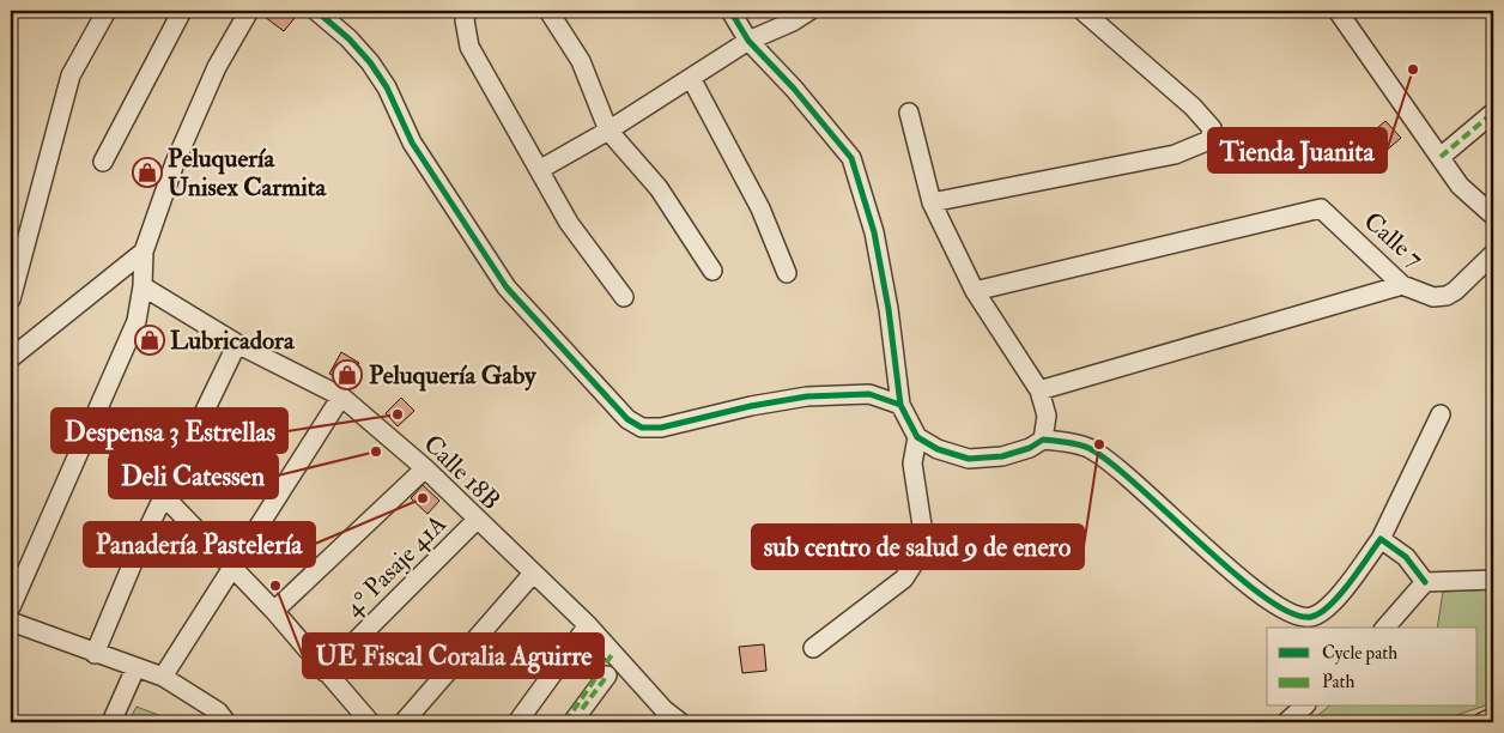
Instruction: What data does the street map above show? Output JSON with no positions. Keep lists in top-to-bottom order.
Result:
{
  "streets": {
    "street": ["Calle 7", "Calle 18B", "4° Pasaje 41A"]
  },
  "crossings": [
    ["Calle 18B", "4° Pasaje 41A"]
  ],
  "places": {
    "other": [
      "Tienda Juanita",
      "Despensa 3 Estrellas",
      "sub centro de salud 9 de enero",
      "Deli Catessen",
      "Panadería Pastelería",
      "UE Fiscal Coralia Aguirre"
    ],
    "shop": ["Peluquería Unisex Carmita", "Lubricadora", "Peluquería Gaby"]
  },
  "legend": ["Cycle path", "Path"]
}
